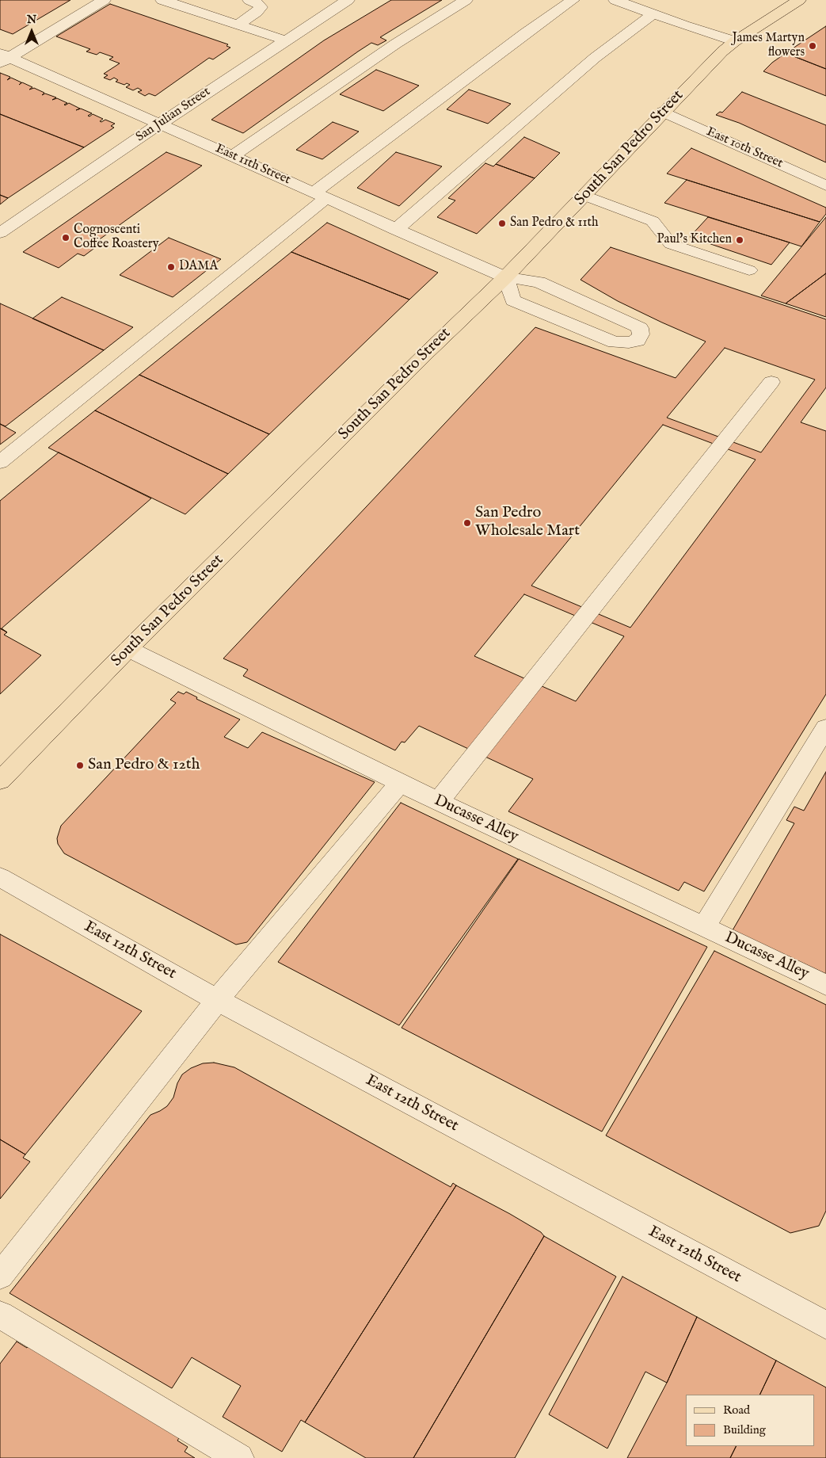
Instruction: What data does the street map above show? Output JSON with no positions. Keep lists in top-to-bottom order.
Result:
{
  "streets": {
    "main road": ["South San Pedro Street"],
    "street": [
      "San Julian Street",
      "East 10th Street",
      "East 11th Street",
      "Ducasse Alley",
      "East 12th Street"
    ]
  },
  "crossings": [
    ["San Julian Street", "East 11th Street"],
    ["South San Pedro Street", "East 10th Street"],
    ["South San Pedro Street", "East 11th Street"],
    ["South San Pedro Street", "Ducasse Alley"]
  ],
  "places": [
    "James Martyn flowers",
    "San Pedro & 11th",
    "Cognoscenti Coffee Roastery",
    "Paul's Kitchen",
    "DAMA",
    "San Pedro Wholesale Mart",
    "San Pedro & 12th"
  ],
  "legend": ["Road", "Building"],
  "north": "top"
}
